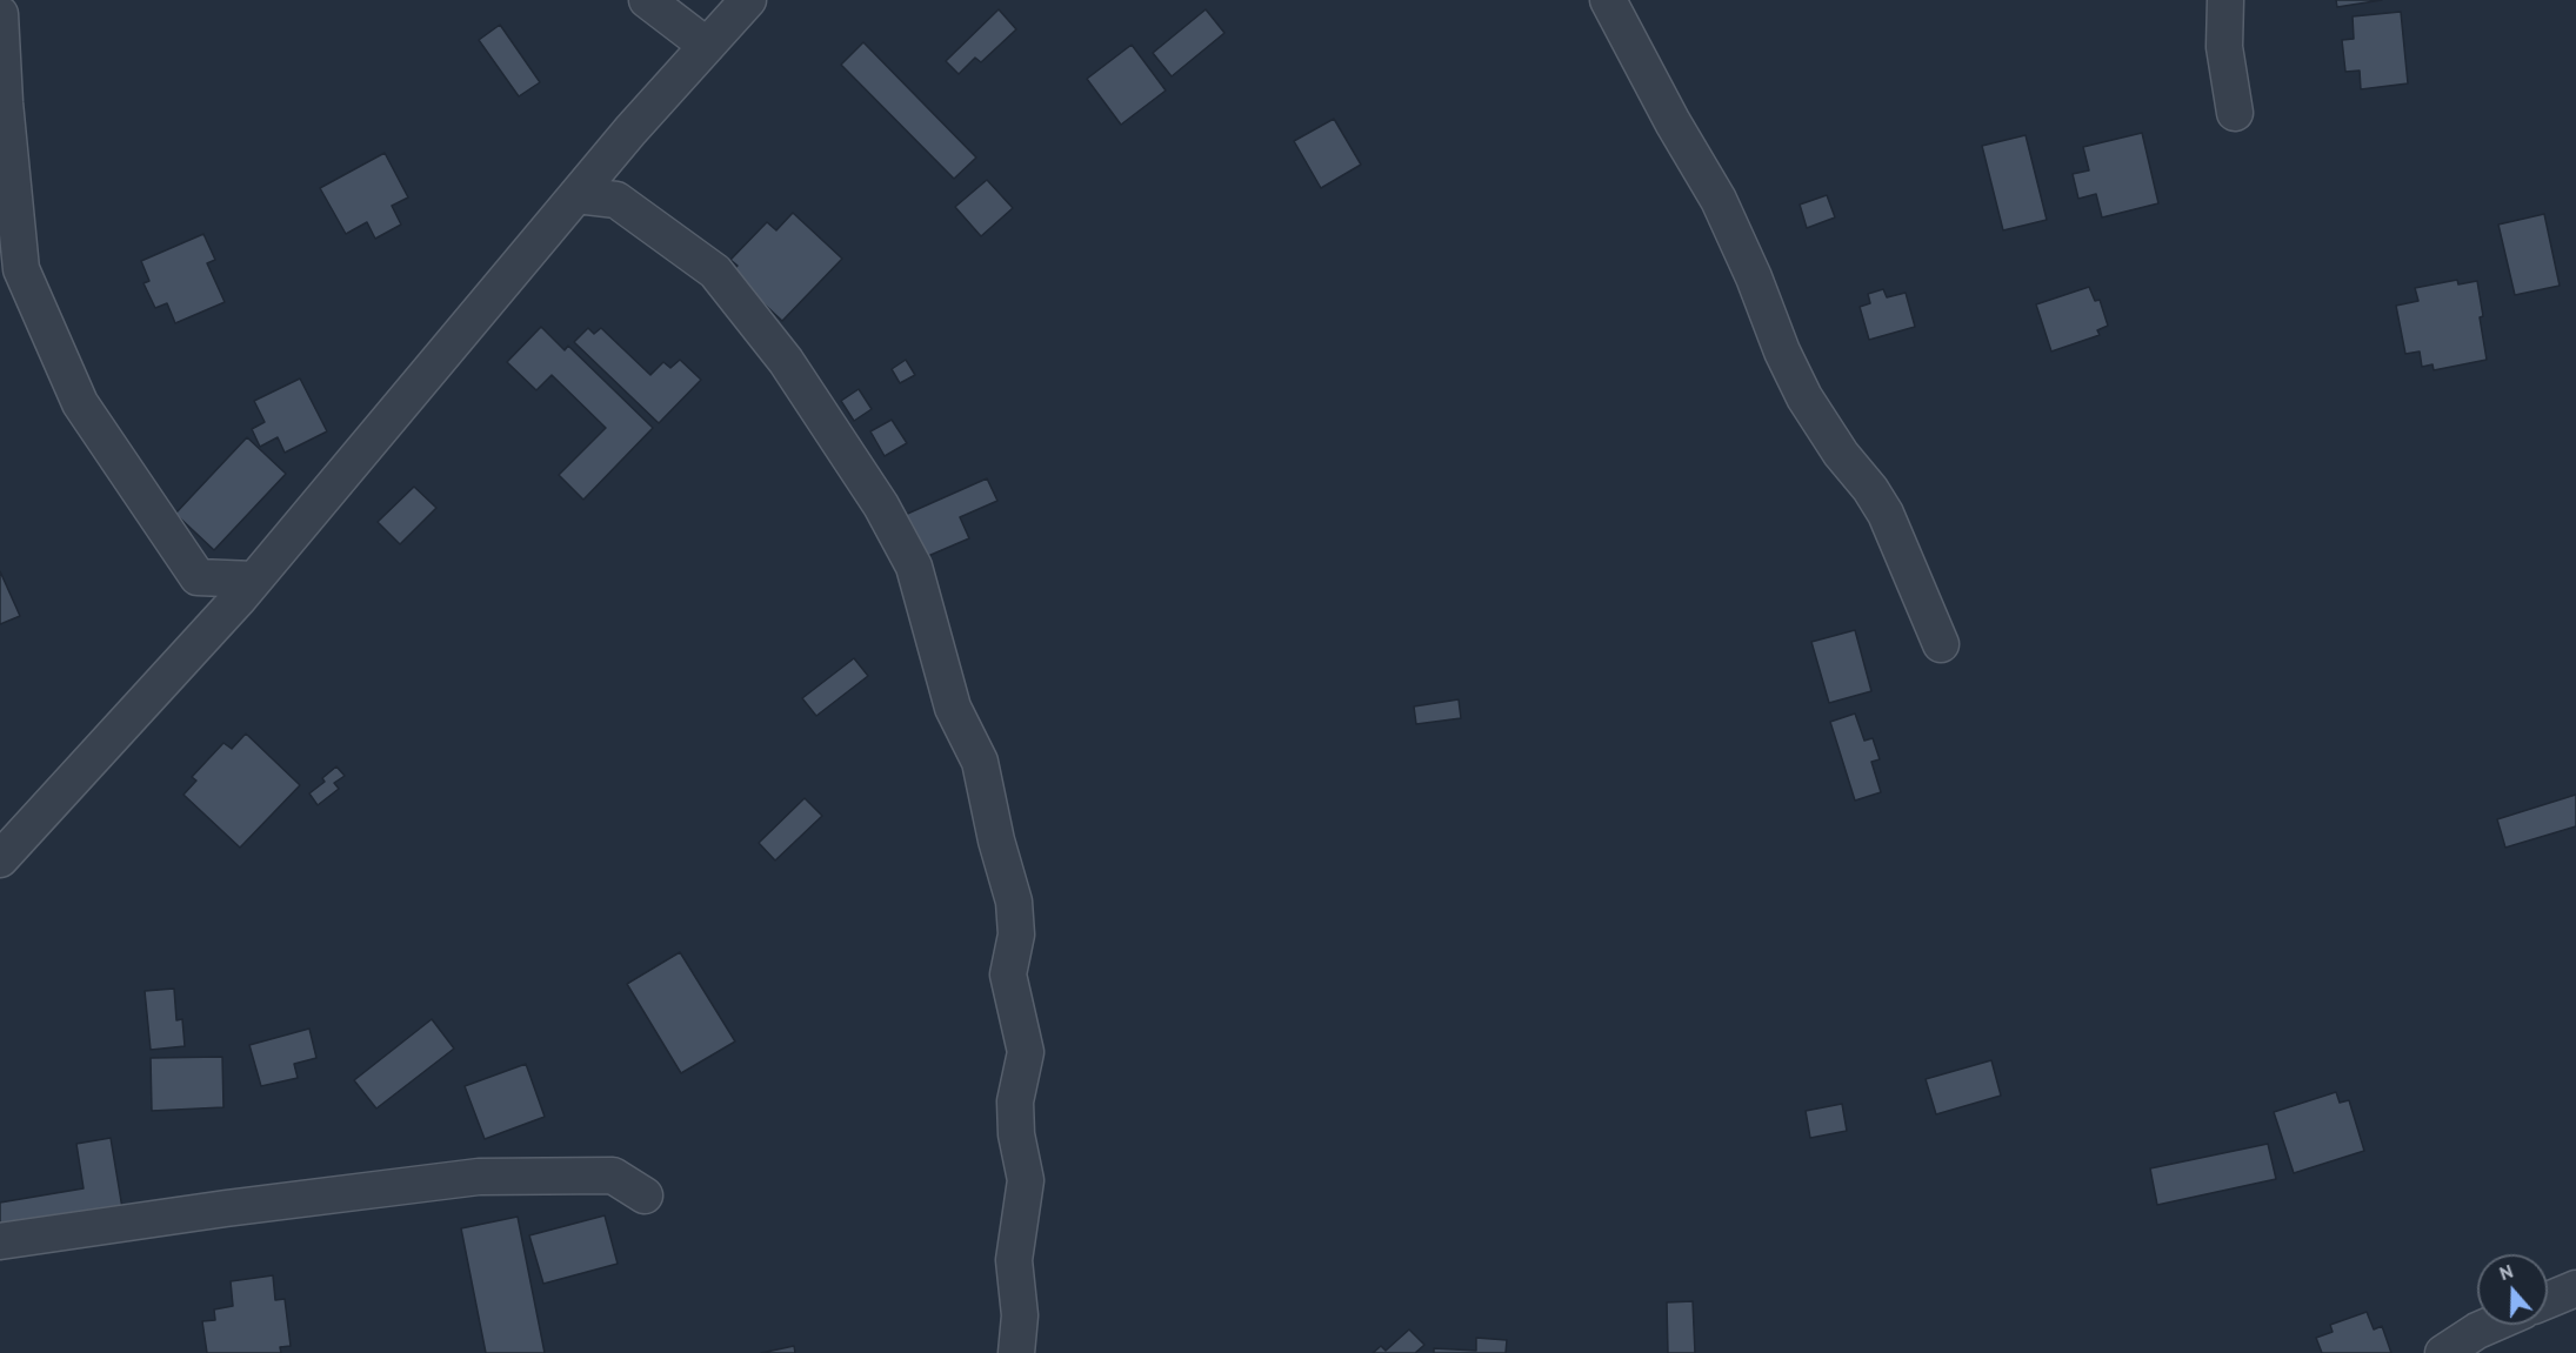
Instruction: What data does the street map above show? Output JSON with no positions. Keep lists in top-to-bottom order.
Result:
{
  "north": "top"
}
